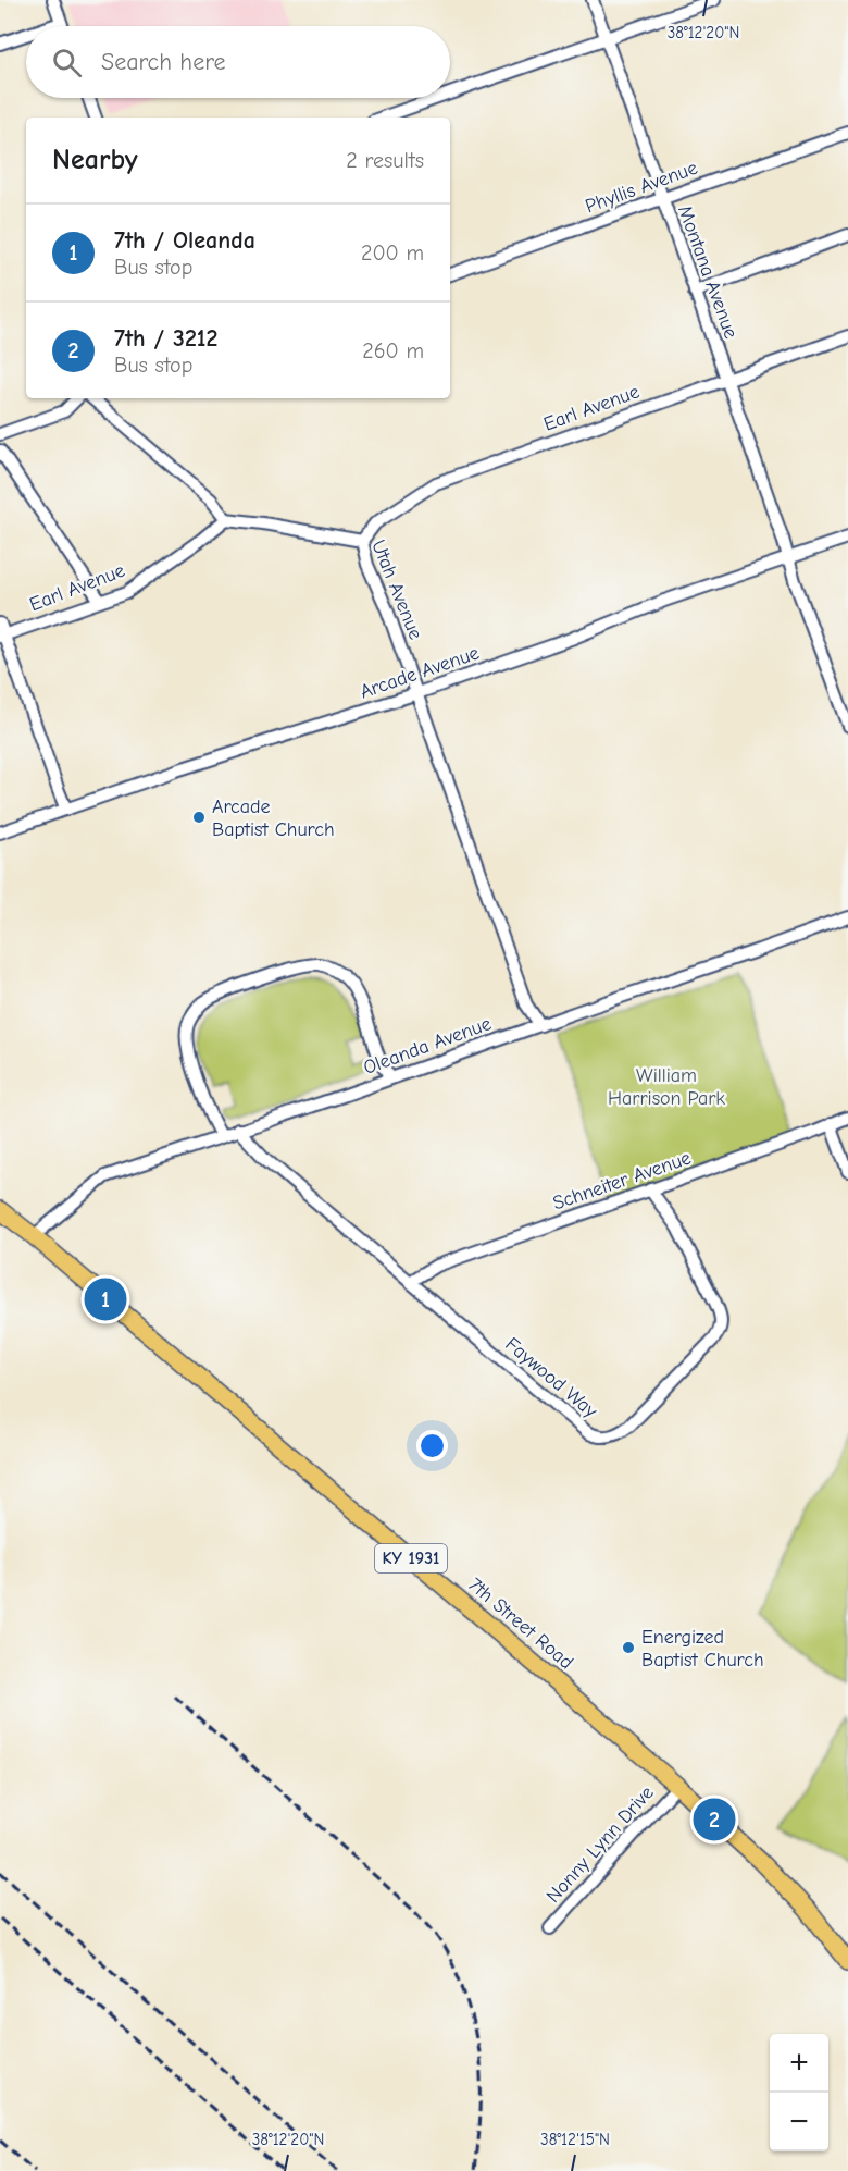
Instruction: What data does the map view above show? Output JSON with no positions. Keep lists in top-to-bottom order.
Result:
{
  "streets": {
    "main road": ["KY 1931", "7th Street Road"],
    "street": [
      "Phyllis Avenue",
      "Montana Avenue",
      "Earl Avenue",
      "Utah Avenue",
      "Arcade Avenue",
      "Oleanda Avenue",
      "Schneiter Avenue",
      "Faywood Way",
      "Nonny Lynn Drive"
    ]
  },
  "crossings": [
    ["Phyllis Avenue", "Montana Avenue"],
    ["Montana Avenue", "Earl Avenue"],
    ["Montana Avenue", "Arcade Avenue"],
    ["Earl Avenue", "Utah Avenue"],
    ["Utah Avenue", "Arcade Avenue"],
    ["Utah Avenue", "Oleanda Avenue"],
    ["Oleanda Avenue", "Faywood Way"],
    ["Oleanda Avenue", "7th Street Road"],
    ["Schneiter Avenue", "Faywood Way"],
    ["7th Street Road", "Nonny Lynn Drive"]
  ],
  "parks": ["William Harrison Park"],
  "places": ["Arcade Baptist Church", "Energized Baptist Church"],
  "page": {
    "search": "Search here",
    "heading": ["Nearby", "2 results"],
    "list": [
      {
        "mark": "1",
        "name": "7th / Oleanda",
        "note": "Bus stop",
        "value": "200 m"
      },
      {
        "mark": "2",
        "name": "7th / 3212",
        "note": "Bus stop",
        "value": "260 m"
      }
    ],
    "pins": ["1", "2"],
    "map_buttons": ["+", "−"]
  },
  "coordinates": ["38°12'20\"N", "38°12'15\"N"]
}
